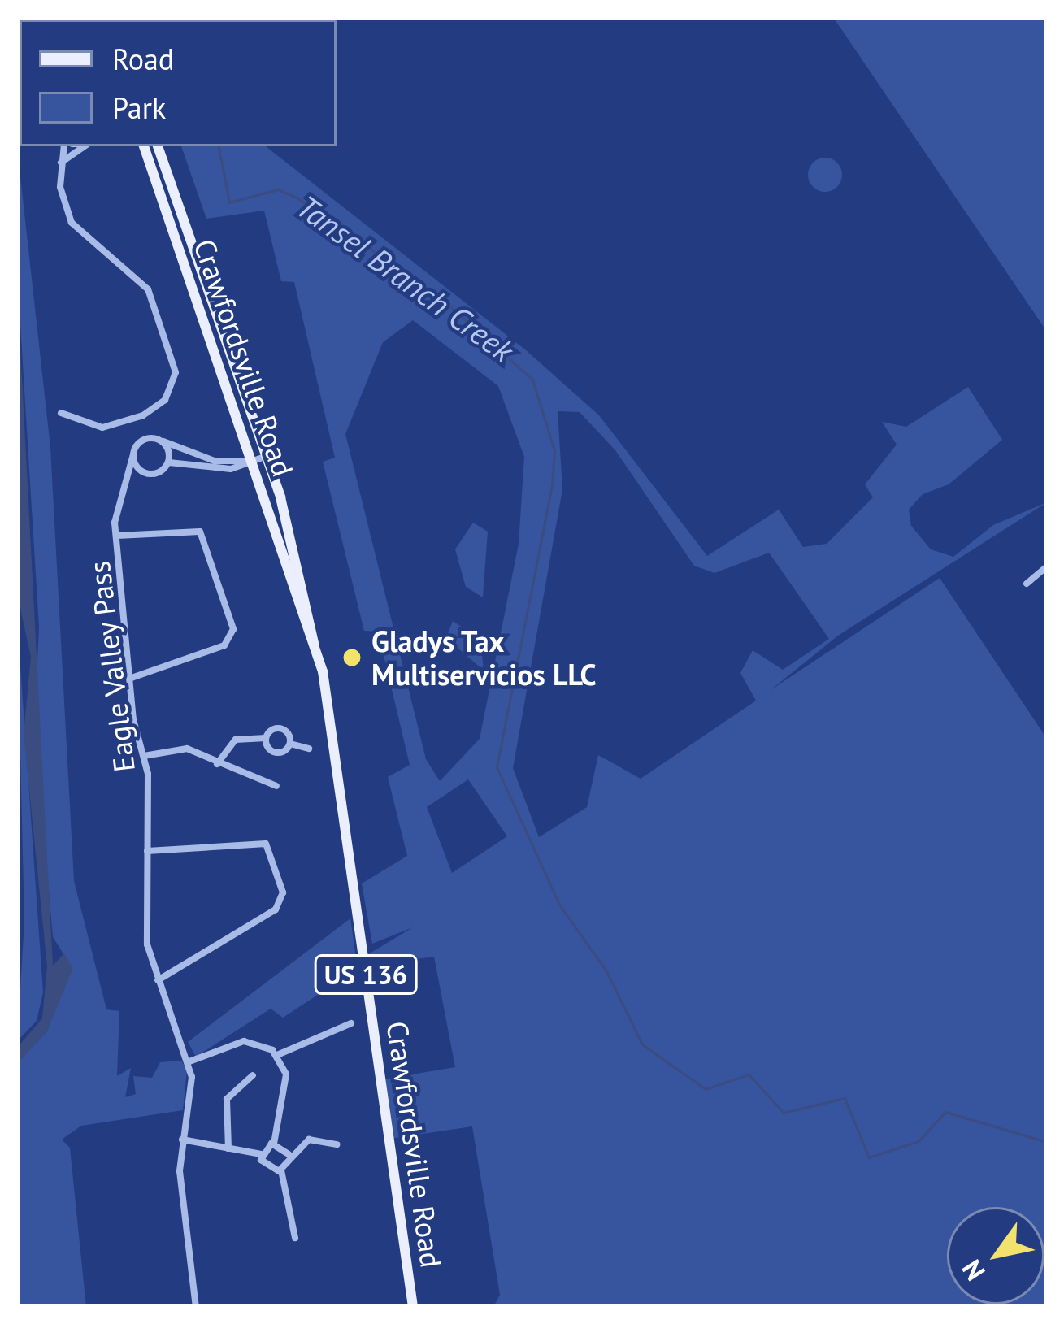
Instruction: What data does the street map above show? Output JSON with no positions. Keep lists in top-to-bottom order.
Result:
{
  "streets": {
    "main road": ["Crawfordsville Road", "US 136"],
    "street": ["Eagle Valley Pass"]
  },
  "water": ["Tansel Branch Creek"],
  "places": ["Gladys Tax Multiservicios LLC"],
  "legend": ["Road", "Park"],
  "north": "bottom left"
}
